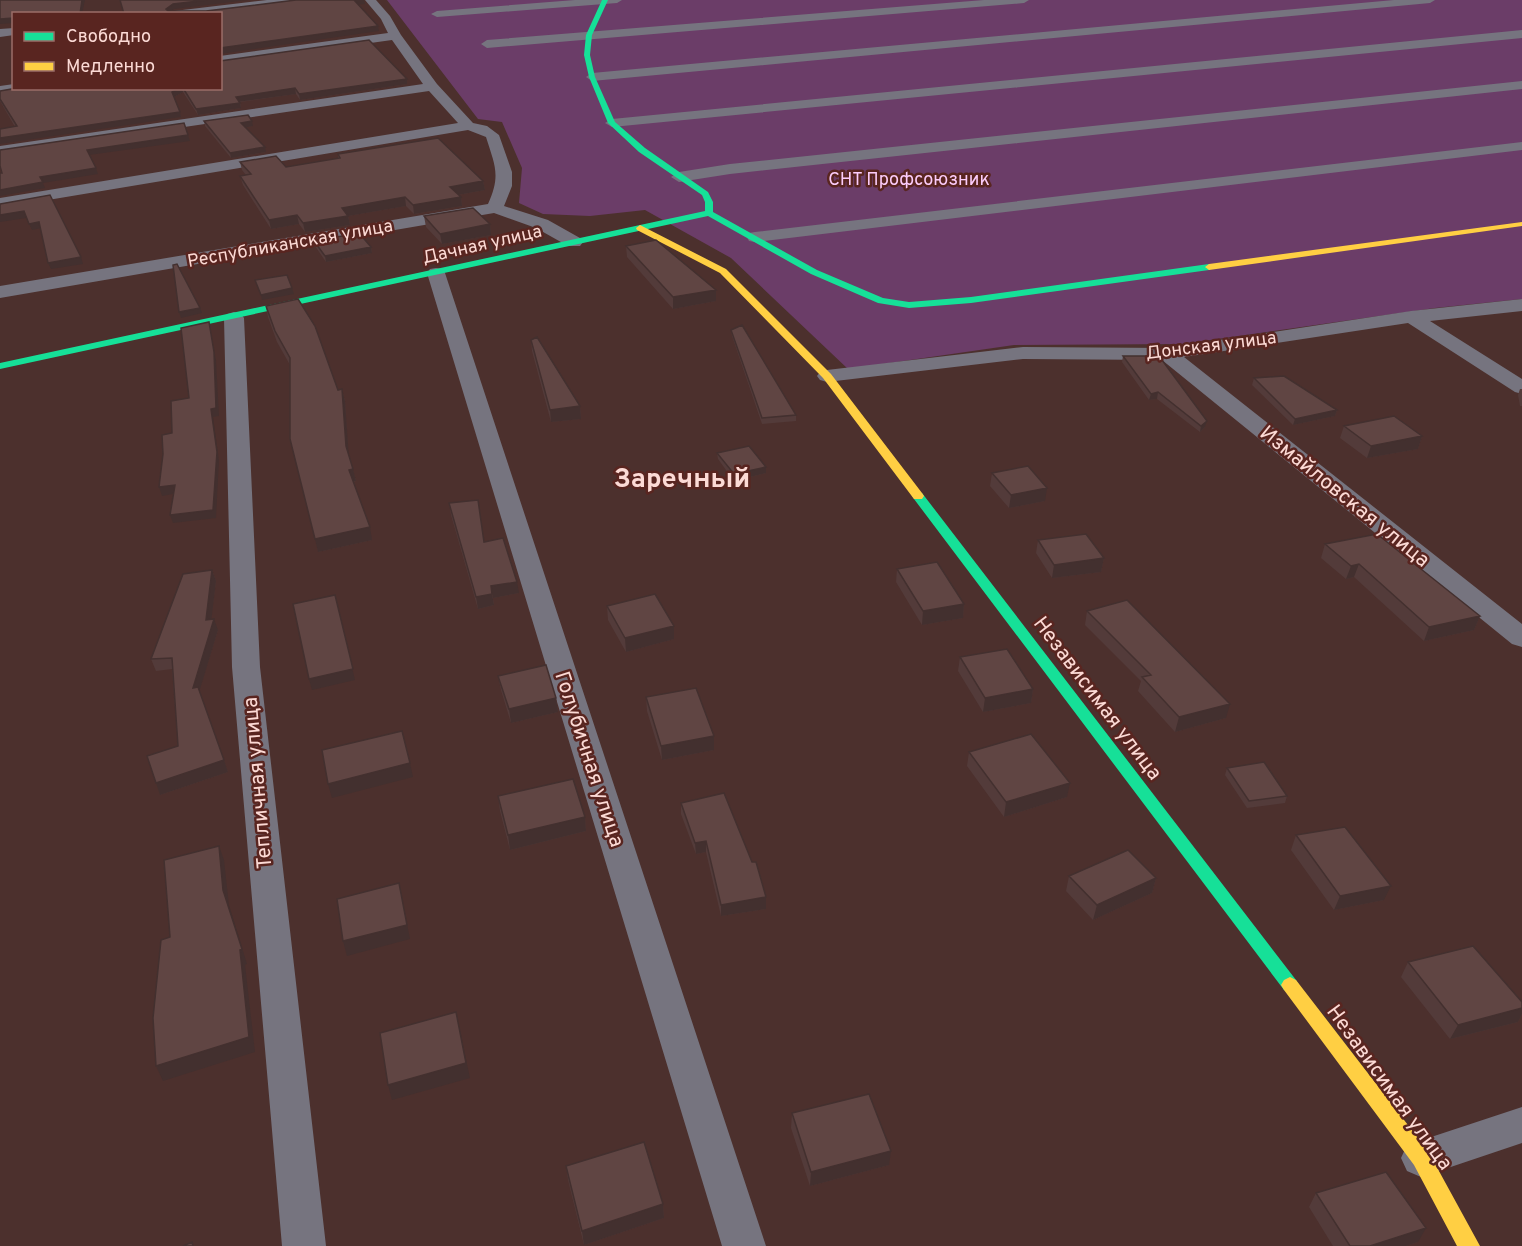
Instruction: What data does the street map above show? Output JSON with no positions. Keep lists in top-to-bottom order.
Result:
{
  "streets": {
    "street": [
      "Республиканская улица",
      "Дачная улица",
      "Донская улица",
      "Измайловская улица",
      "Независимая улица",
      "Голубичная улица",
      "Тепличная улица"
    ]
  },
  "crossings": [
    ["Республиканская улица", "Дачная улица"],
    ["Дачная улица", "Независимая улица"],
    ["Дачная улица", "Голубичная улица"],
    ["Дачная улица", "Тепличная улица"],
    ["Донская улица", "Измайловская улица"],
    ["Донская улица", "Независимая улица"]
  ],
  "districts": ["Заречный"],
  "parks": ["СНТ Профсоюзник"],
  "legend": ["Свободно", "Медленно"]
}
